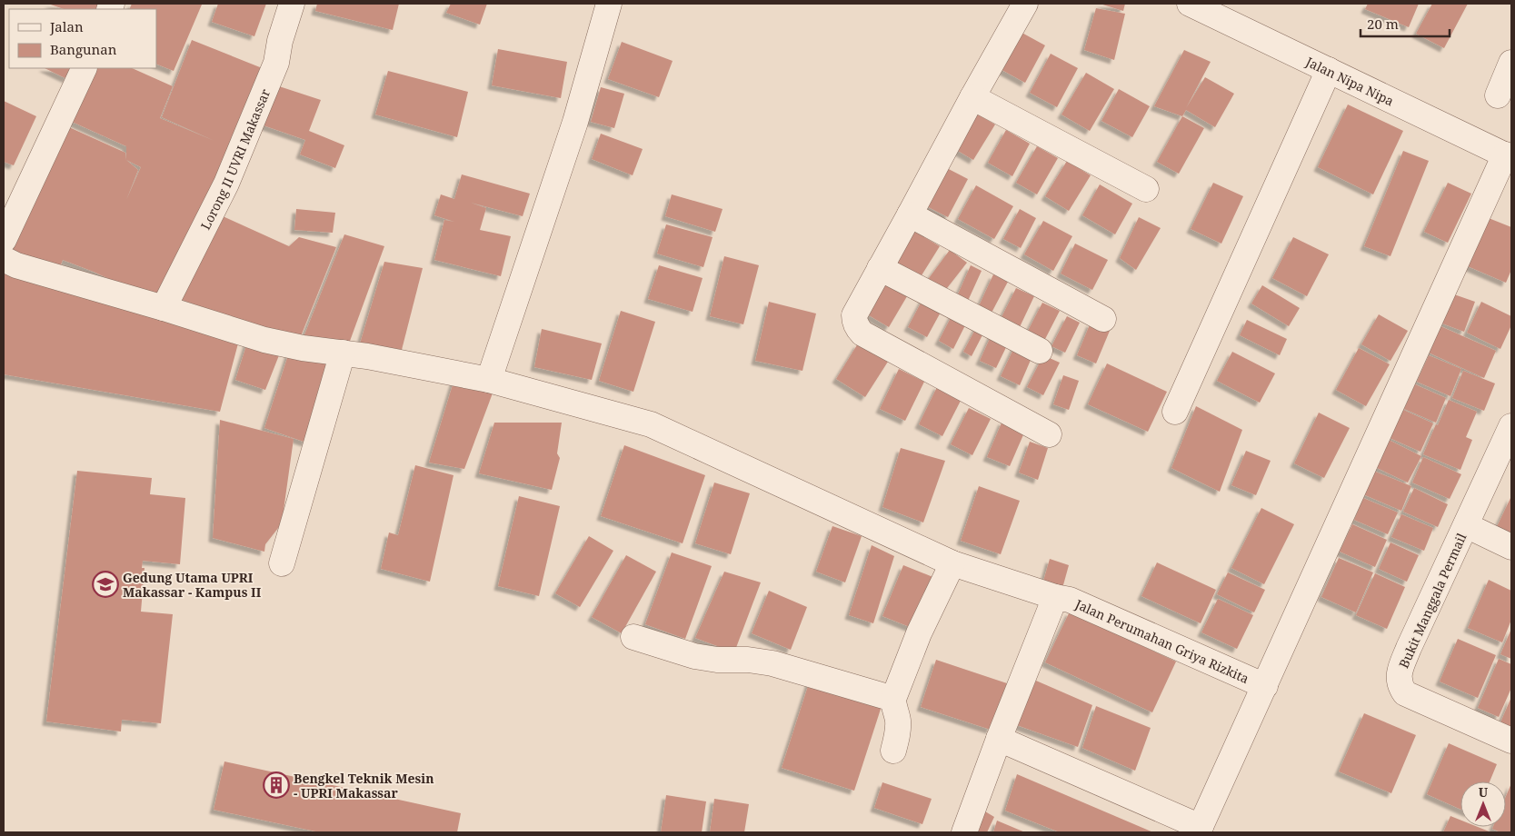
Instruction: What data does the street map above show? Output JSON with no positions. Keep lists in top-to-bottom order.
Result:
{
  "streets": {
    "street": [
      "Jalan Nipa Nipa",
      "Lorong II UVRI Makassar",
      "Bukit Manggala Permail",
      "Jalan Perumahan Griya Rizkita"
    ]
  },
  "crossings": [
    ["Lorong II UVRI Makassar", "Jalan Perumahan Griya Rizkita"]
  ],
  "places": {
    "school or university": ["Gedung Utama UPRI Makassar - Kampus II"],
    "building": ["Bengkel Teknik Mesin - UPRI Makassar"]
  },
  "legend": ["Jalan", "Bangunan"],
  "scale_bar": "20 m",
  "north": "top"
}
